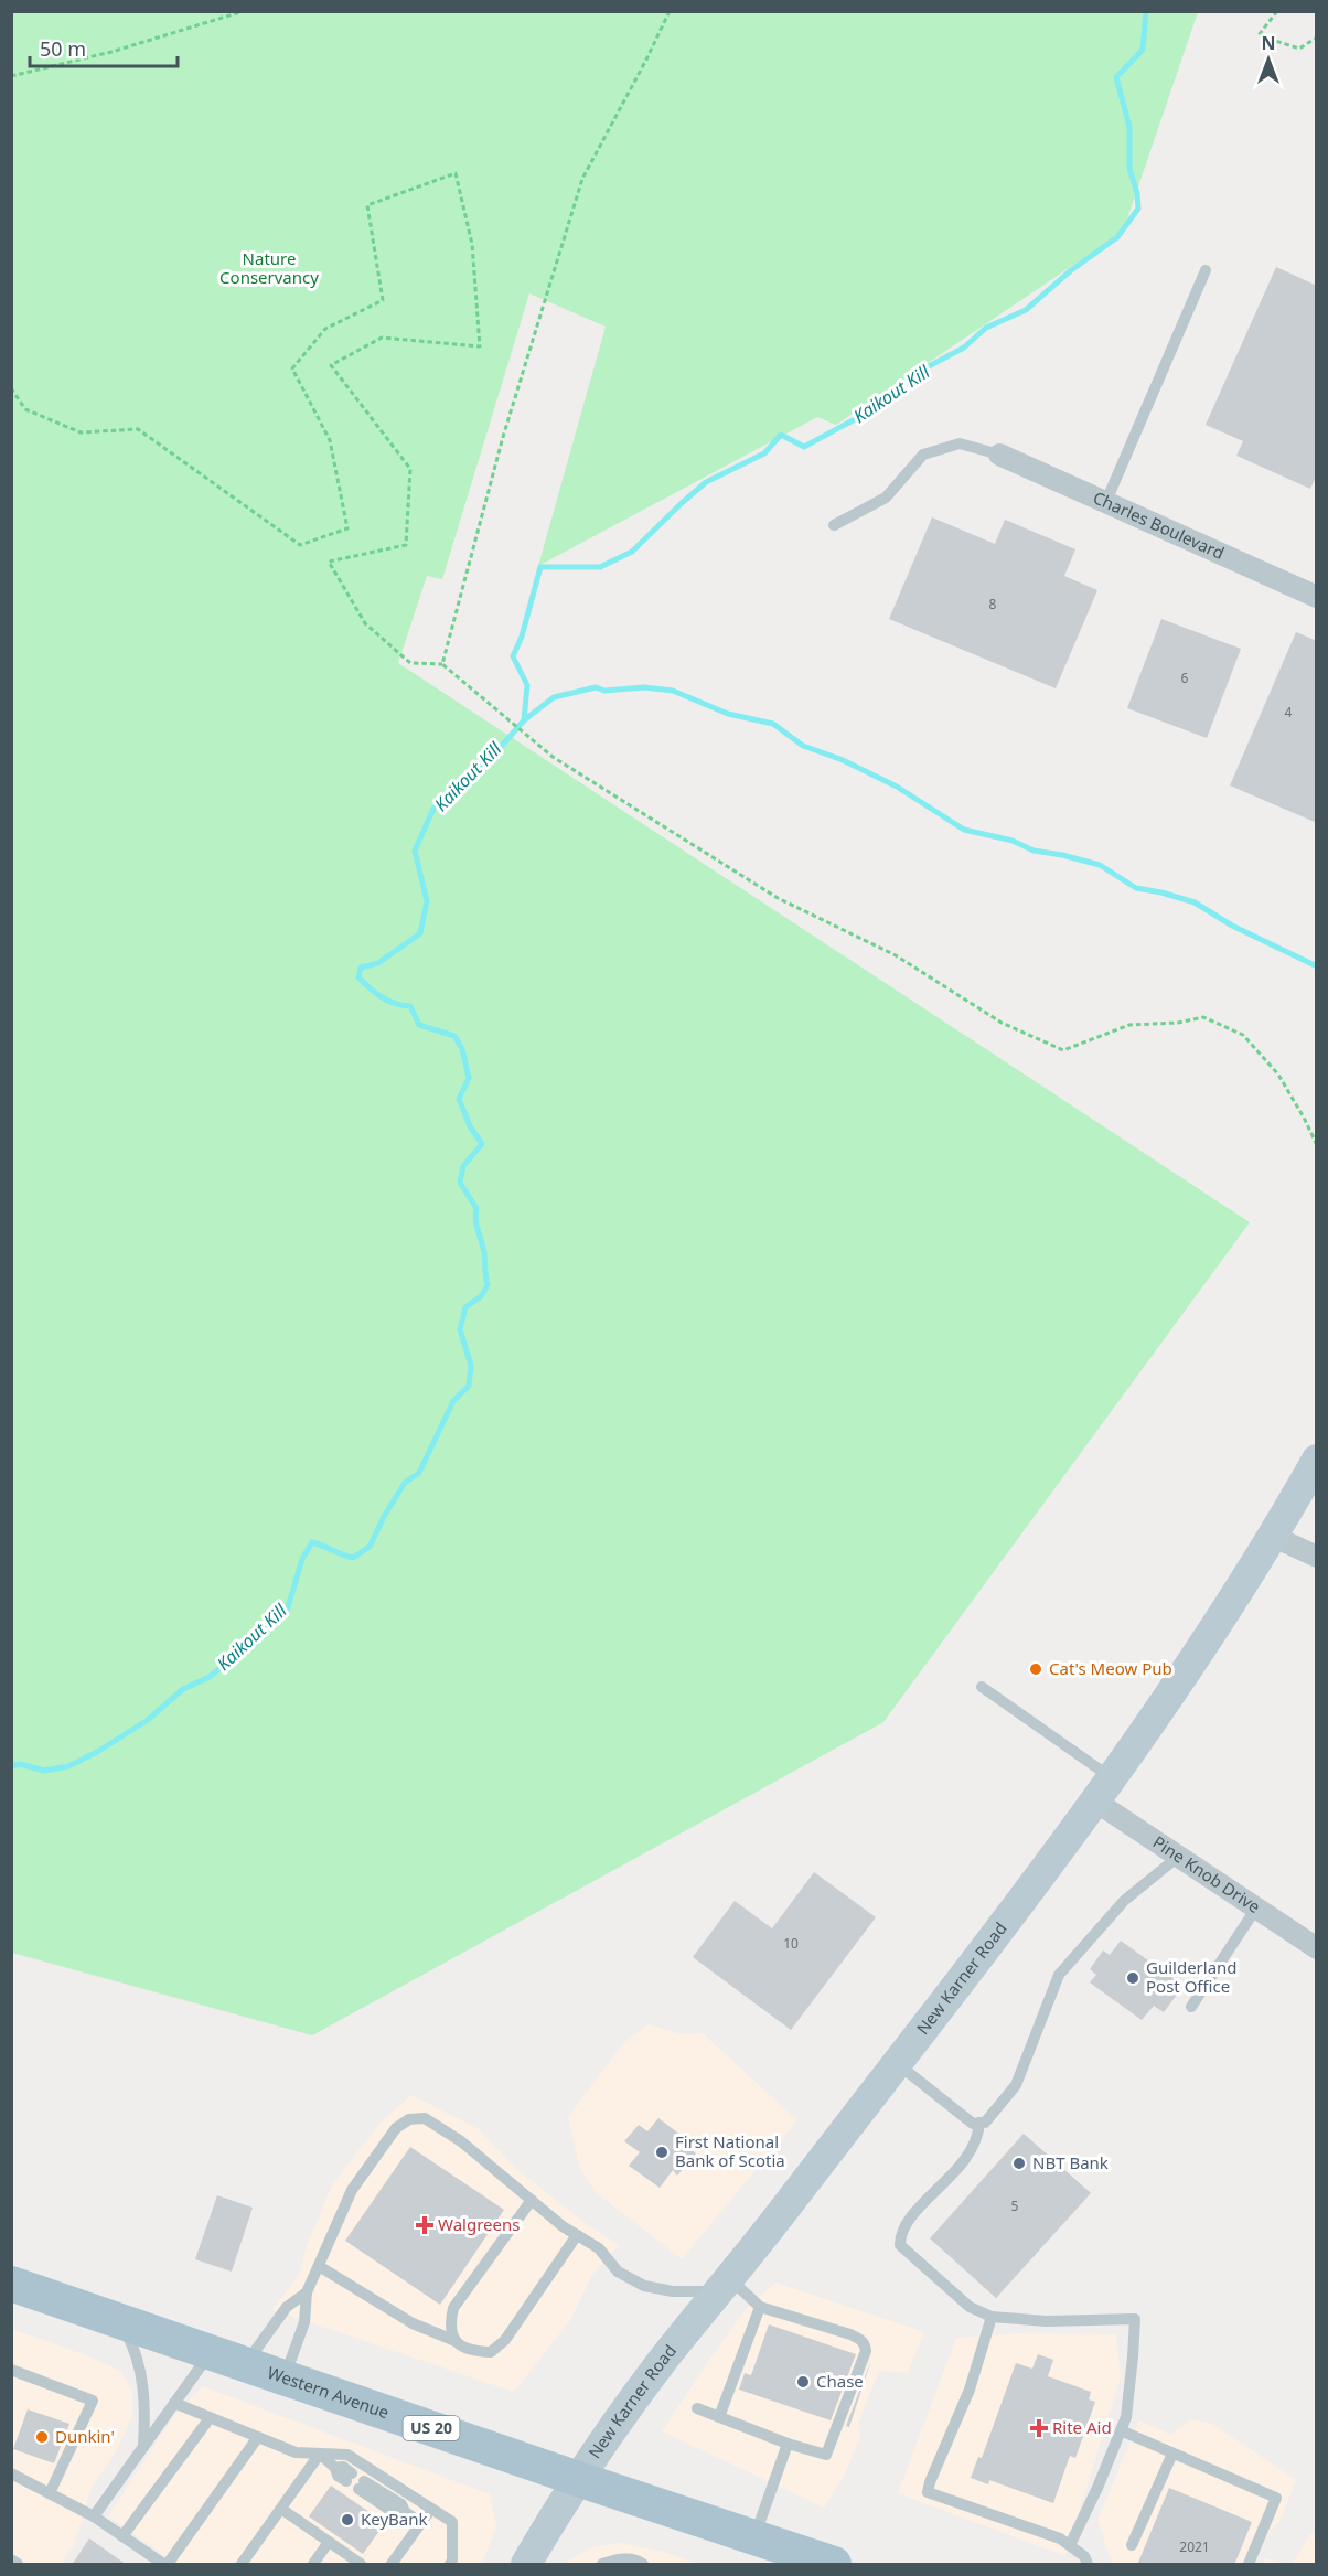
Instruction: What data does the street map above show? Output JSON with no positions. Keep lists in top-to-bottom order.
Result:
{
  "streets": {
    "main road": ["New Karner Road", "Western Avenue", "US 20"],
    "street": ["Charles Boulevard", "Pine Knob Drive"]
  },
  "crossings": [
    ["Pine Knob Drive", "New Karner Road"],
    ["New Karner Road", "Western Avenue"]
  ],
  "water": ["Kaikout Kill"],
  "parks": ["Nature Conservancy"],
  "places": {
    "other": [
      "Cat's Meow Pub",
      "Guilderland Post Office",
      "First National Bank of Scotia",
      "NBT Bank",
      "Chase",
      "Dunkin'",
      "KeyBank"
    ],
    "health": ["Walgreens", "Rite Aid"]
  },
  "house_numbers": [
    "8",
    "6",
    "4",
    "10",
    "5",
    "2021"
  ],
  "scale_bar": "50 m",
  "north": "top"
}
